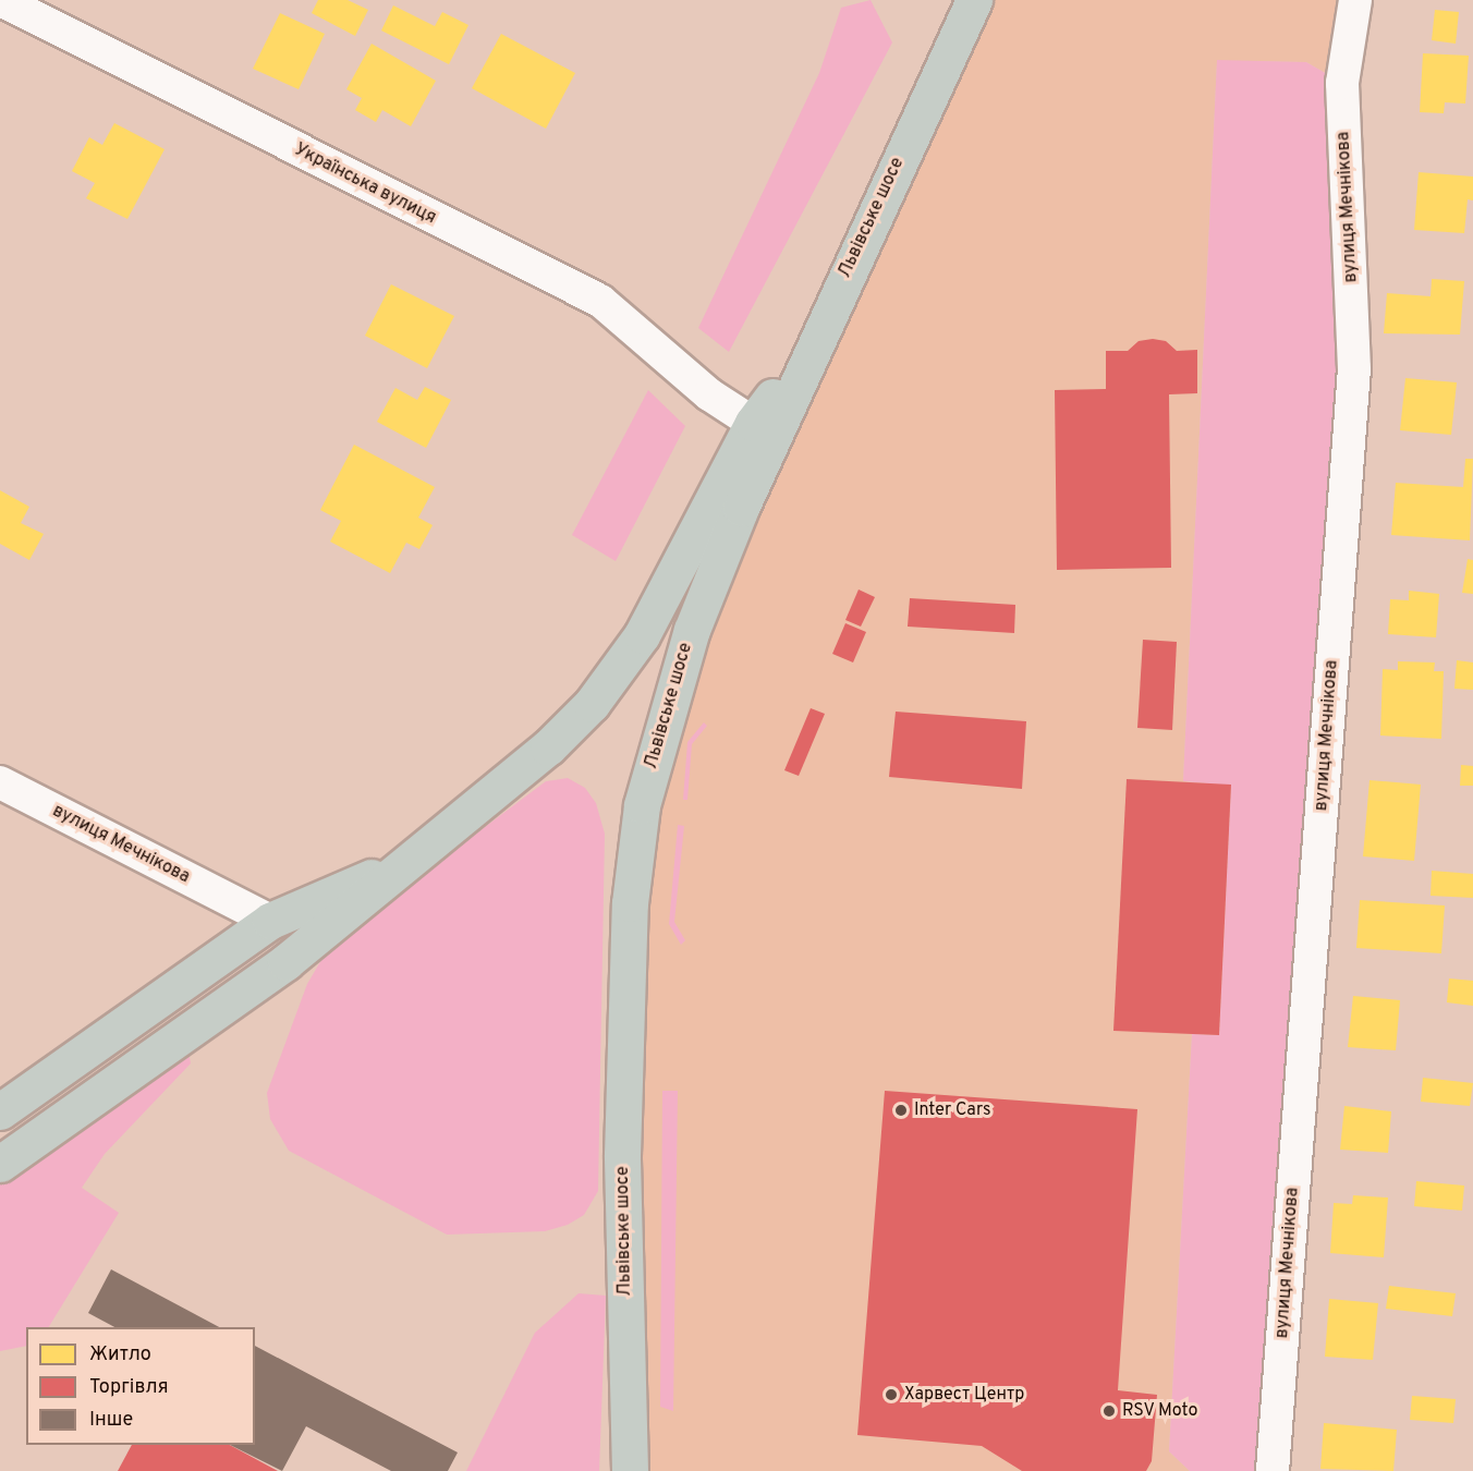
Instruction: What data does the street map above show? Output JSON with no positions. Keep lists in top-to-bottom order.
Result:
{
  "streets": {
    "highway": ["Львівське шосе"],
    "street": ["Українська вулиця", "вулиця Мечнікова"]
  },
  "places": ["Inter Cars", "Харвест Центр", "RSV Moto"],
  "legend": ["Житло", "Торгівля", "Інше"]
}
